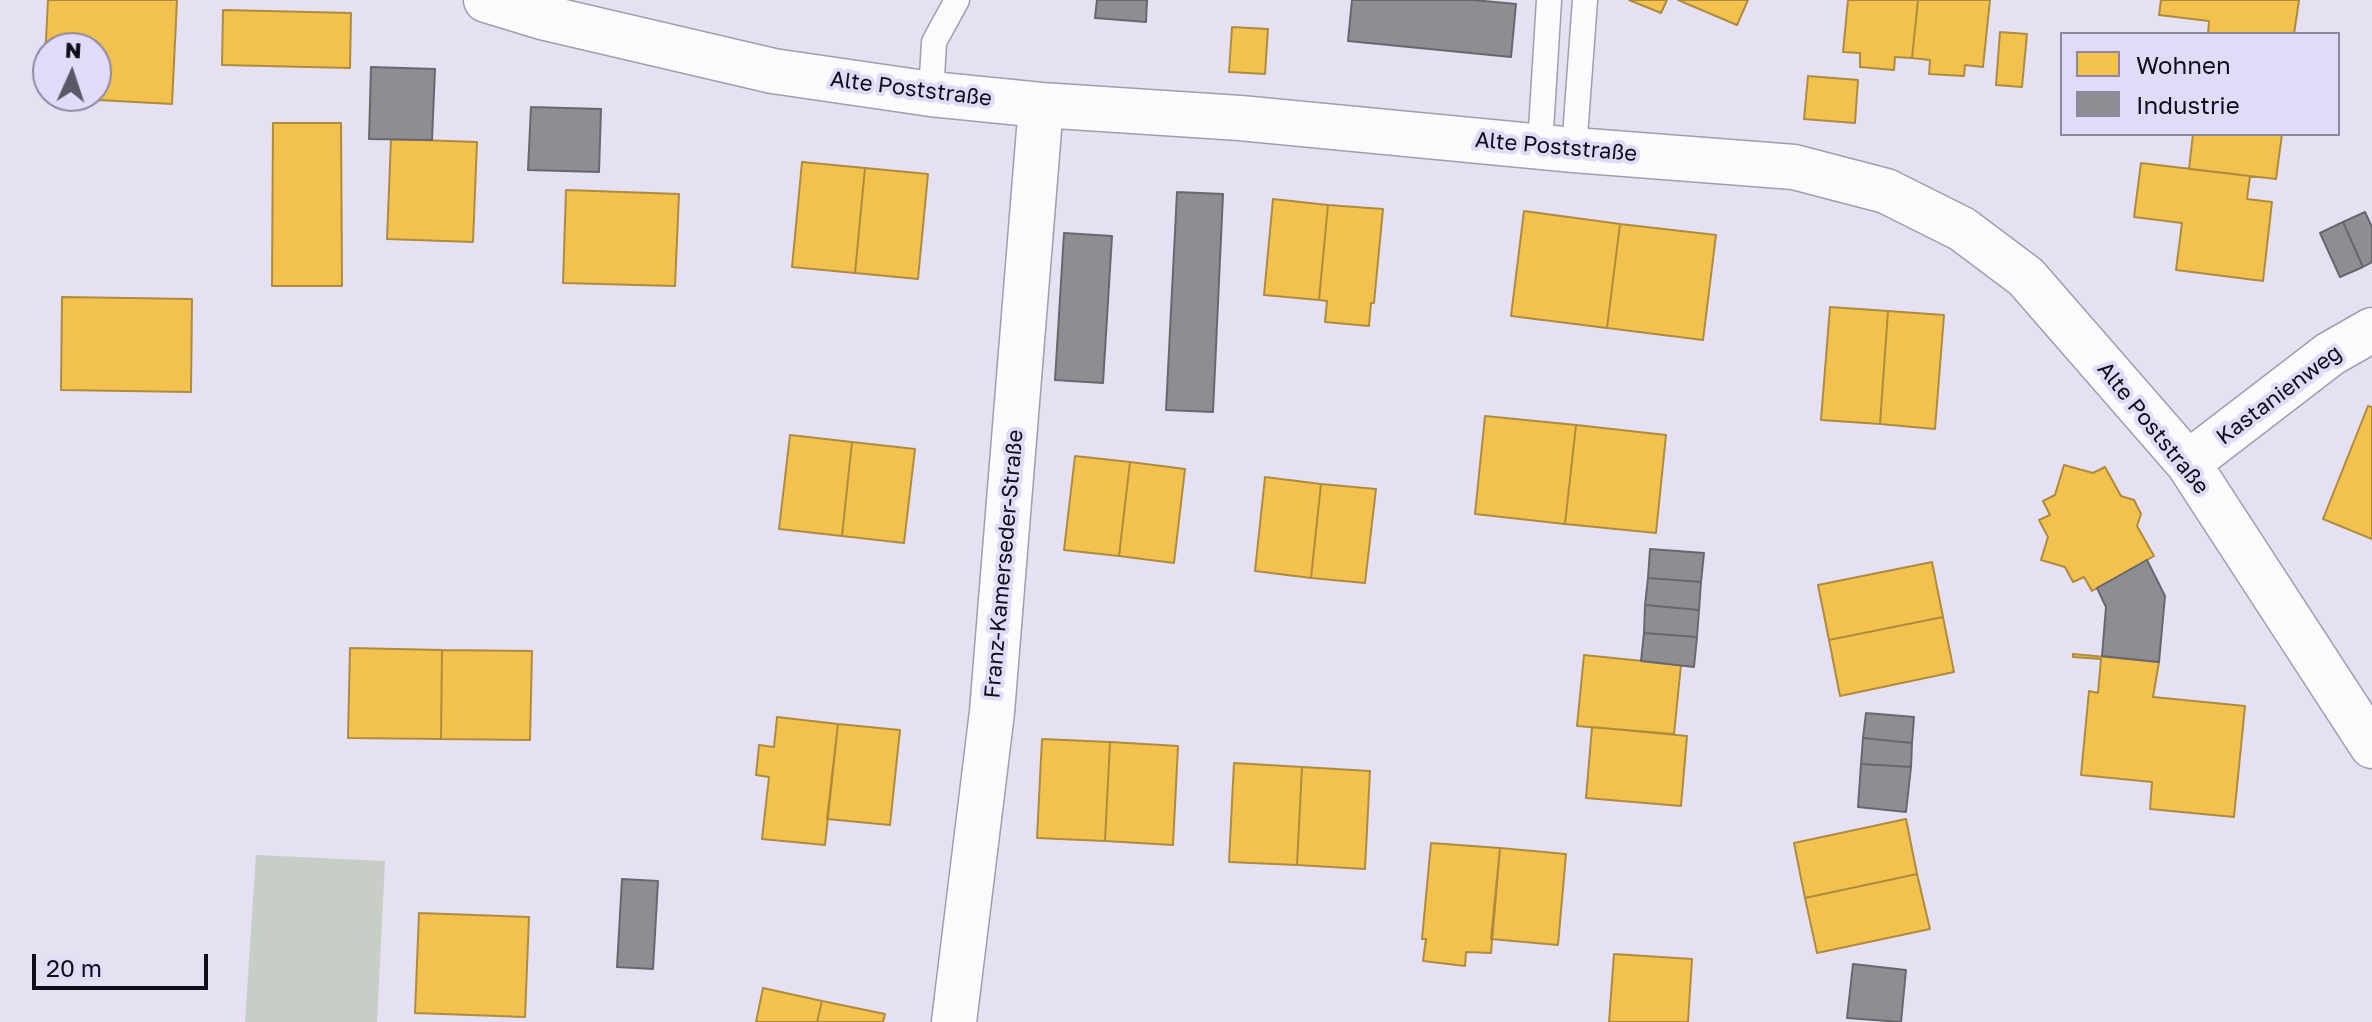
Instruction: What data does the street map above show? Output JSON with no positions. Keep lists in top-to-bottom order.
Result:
{
  "streets": {
    "street": ["Alte Poststraße", "Kastanienweg", "Franz-Kamerseder-Straße"]
  },
  "crossings": [
    ["Alte Poststraße", "Kastanienweg"],
    ["Alte Poststraße", "Franz-Kamerseder-Straße"]
  ],
  "legend": ["Wohnen", "Industrie"],
  "scale_bar": "20 m",
  "north": "top"
}
